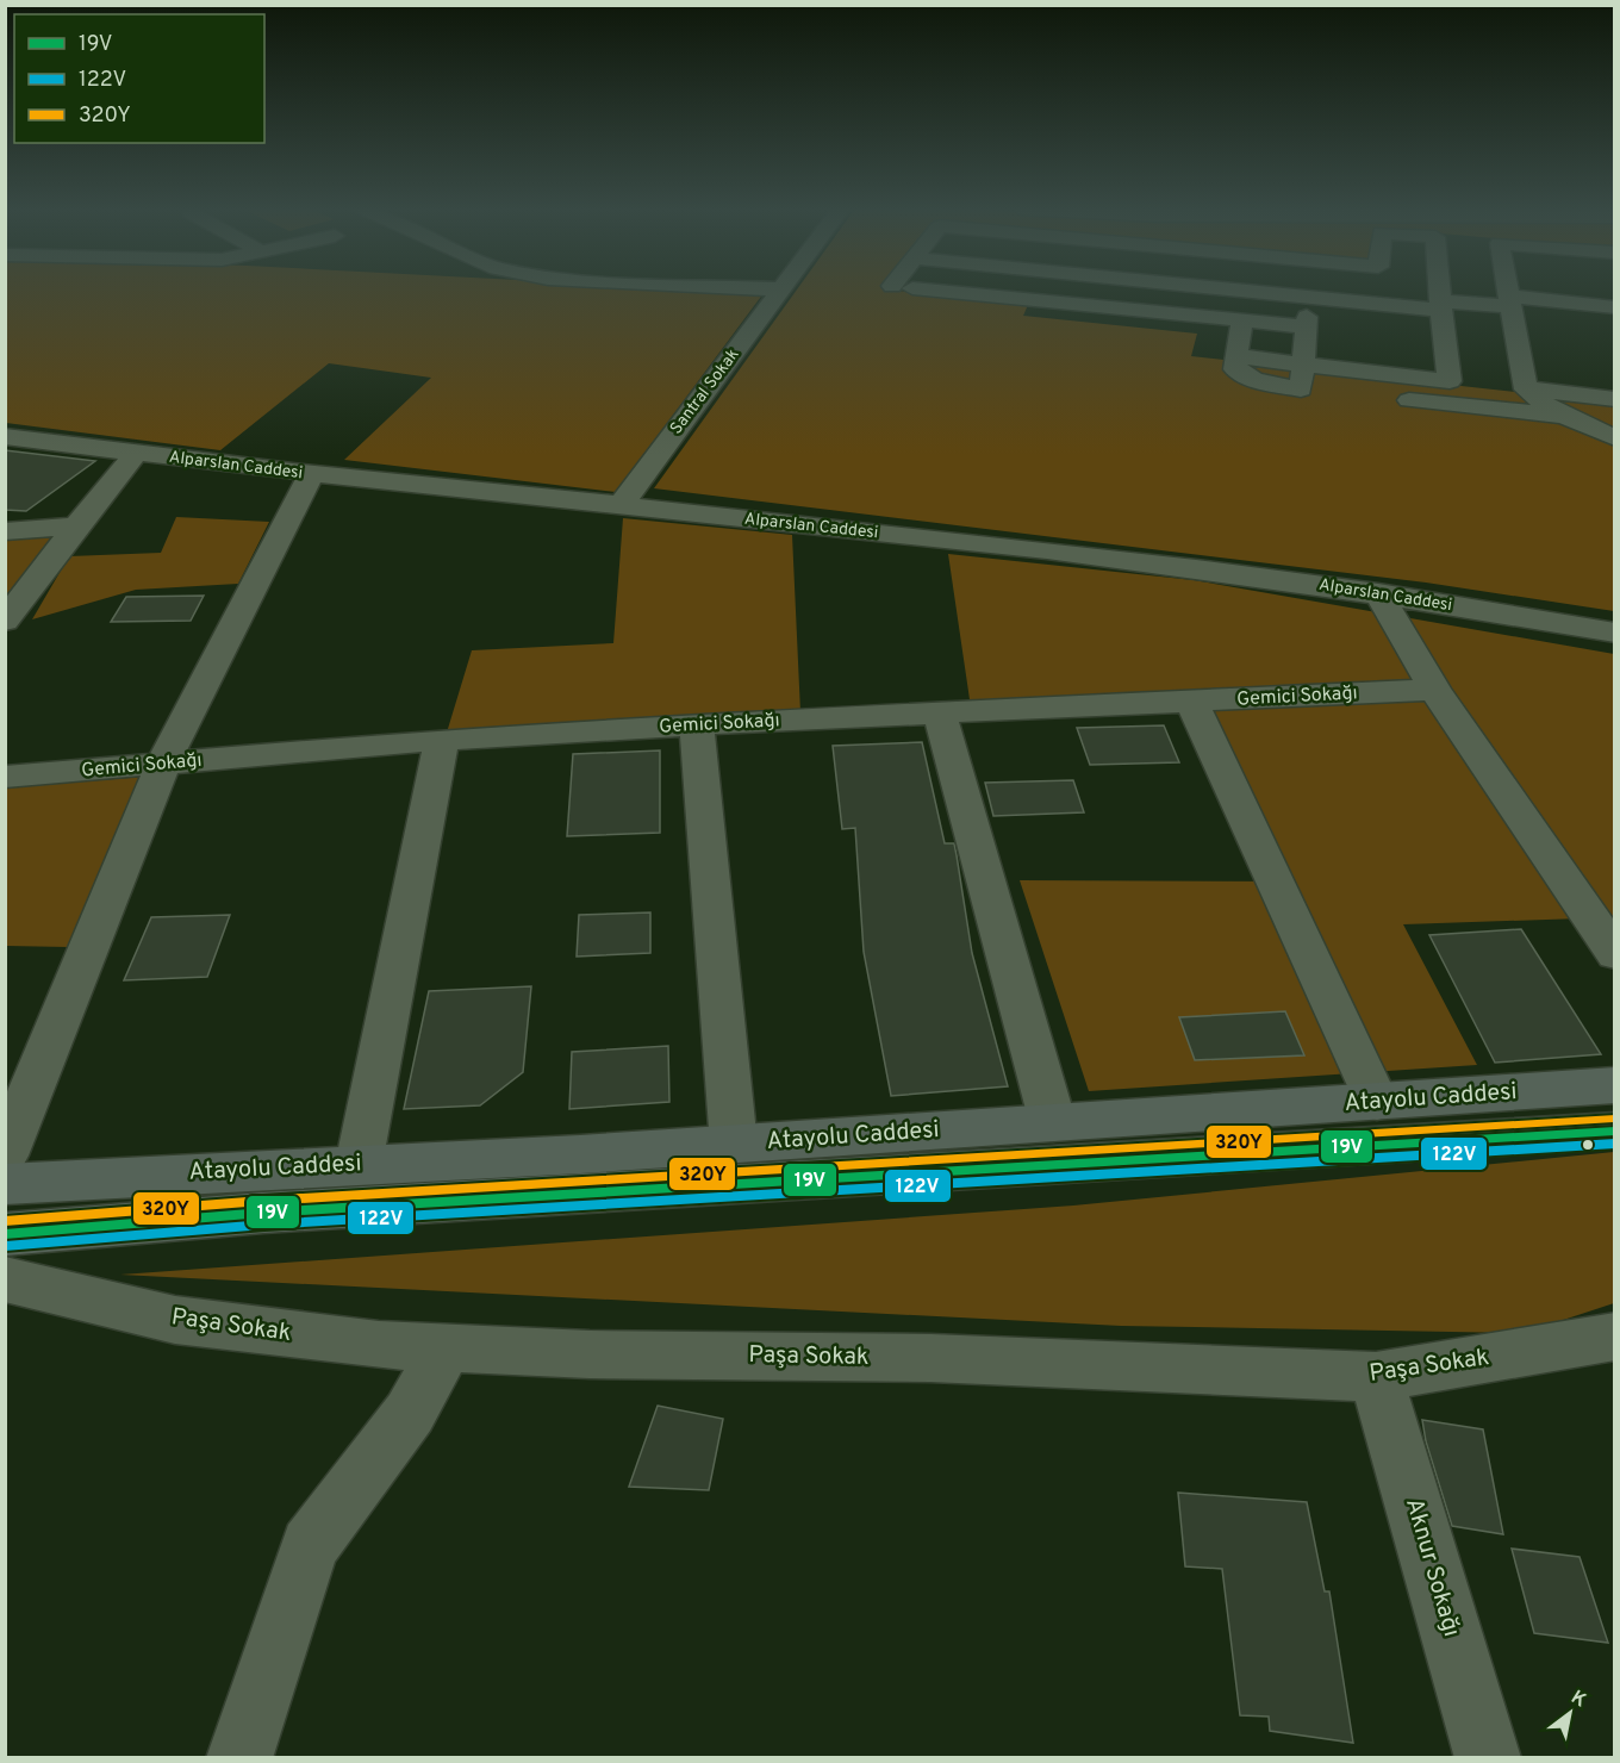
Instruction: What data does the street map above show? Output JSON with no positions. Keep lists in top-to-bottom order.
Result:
{
  "streets": {
    "main road": ["Atayolu Caddesi"],
    "street": [
      "Santral Sokak",
      "Alparslan Caddesi",
      "Gemici Sokağı",
      "Paşa Sokak",
      "Aknur Sokağı"
    ]
  },
  "crossings": [
    ["Santral Sokak", "Alparslan Caddesi"],
    ["Paşa Sokak", "Aknur Sokağı"]
  ],
  "lines": ["transit line 320Y", "transit line 19V", "transit line 122V"],
  "legend": ["19V", "122V", "320Y"],
  "north": "top right"
}
